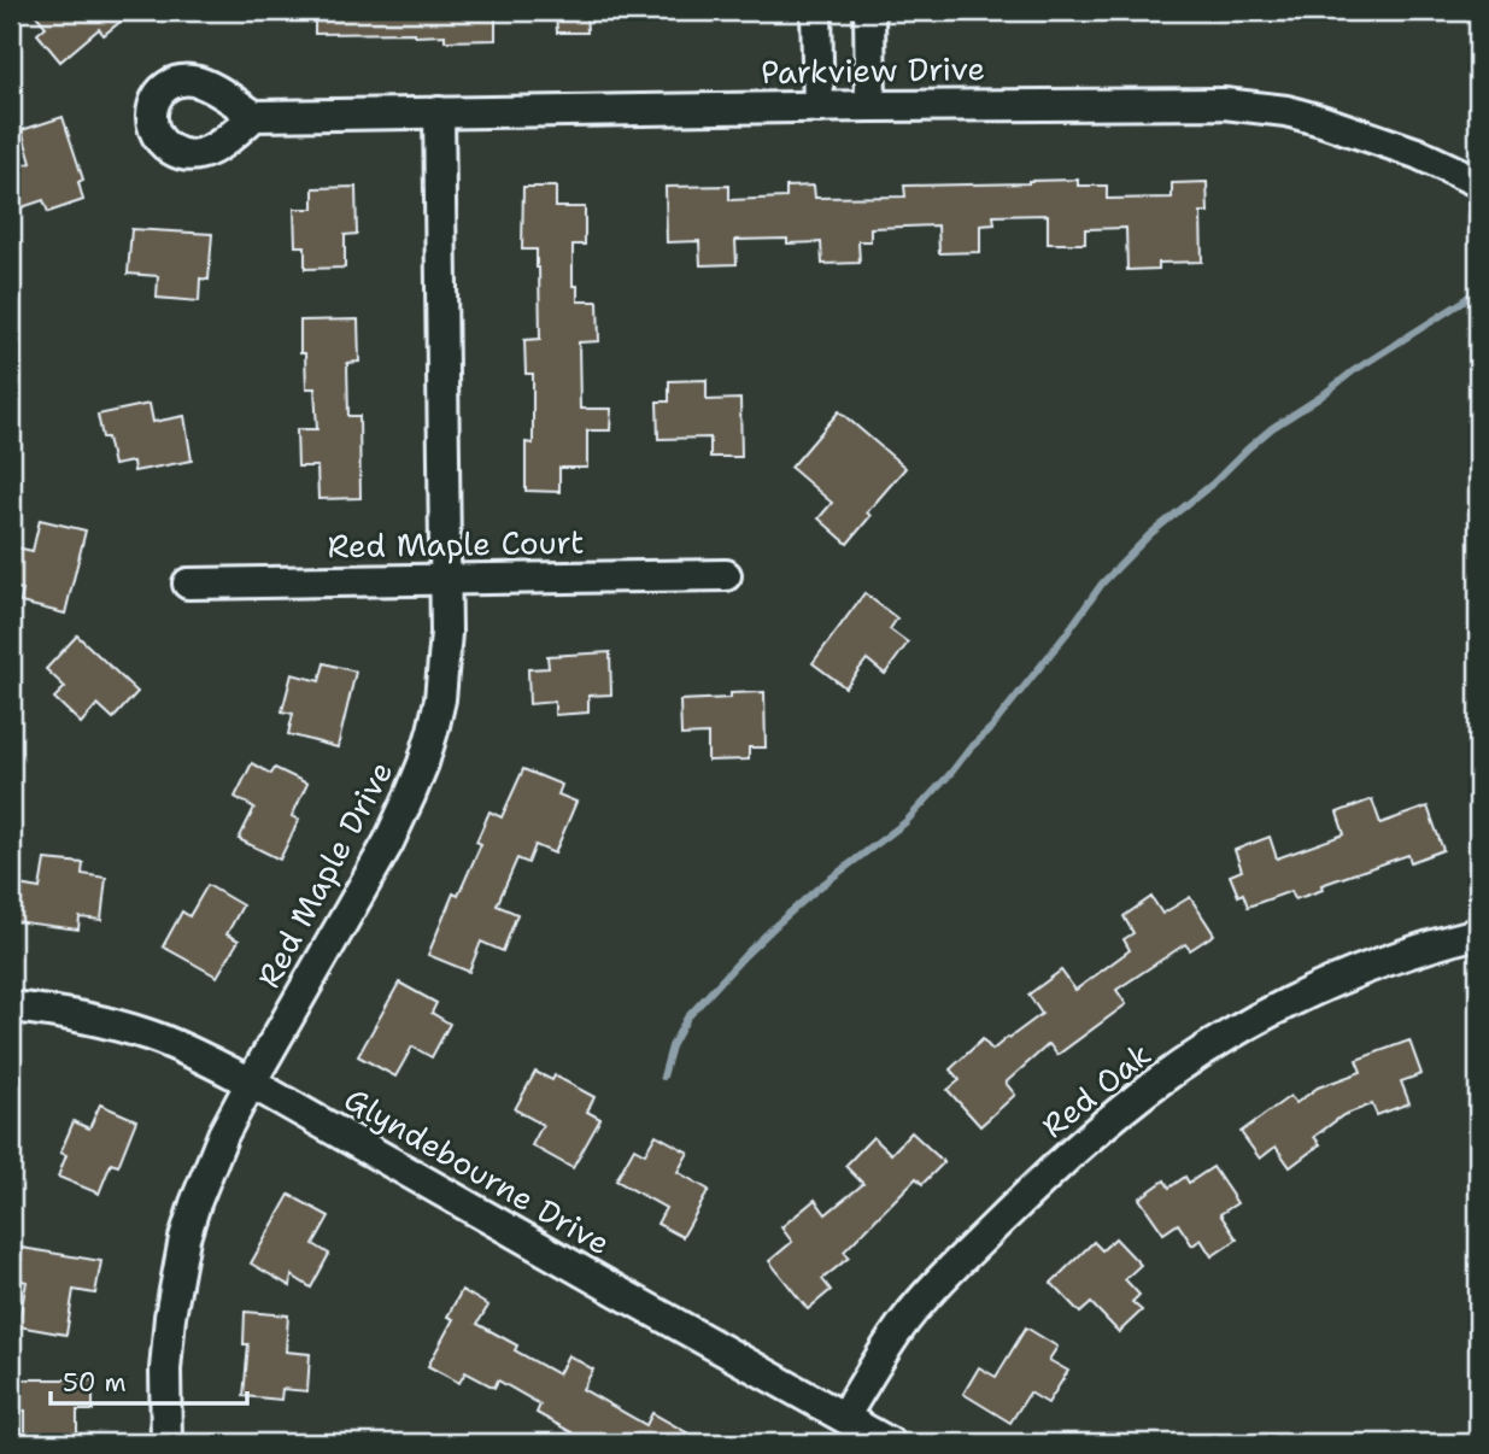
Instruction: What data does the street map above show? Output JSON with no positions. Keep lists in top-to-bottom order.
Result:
{
  "streets": {
    "street": [
      "Parkview Drive",
      "Red Maple Court",
      "Red Maple Drive",
      "Red Oak",
      "Glyndebourne Drive"
    ]
  },
  "crossings": [
    ["Parkview Drive", "Red Maple Drive"],
    ["Red Maple Court", "Red Maple Drive"],
    ["Red Maple Drive", "Glyndebourne Drive"],
    ["Red Oak", "Glyndebourne Drive"]
  ],
  "scale_bar": "50 m"
}
